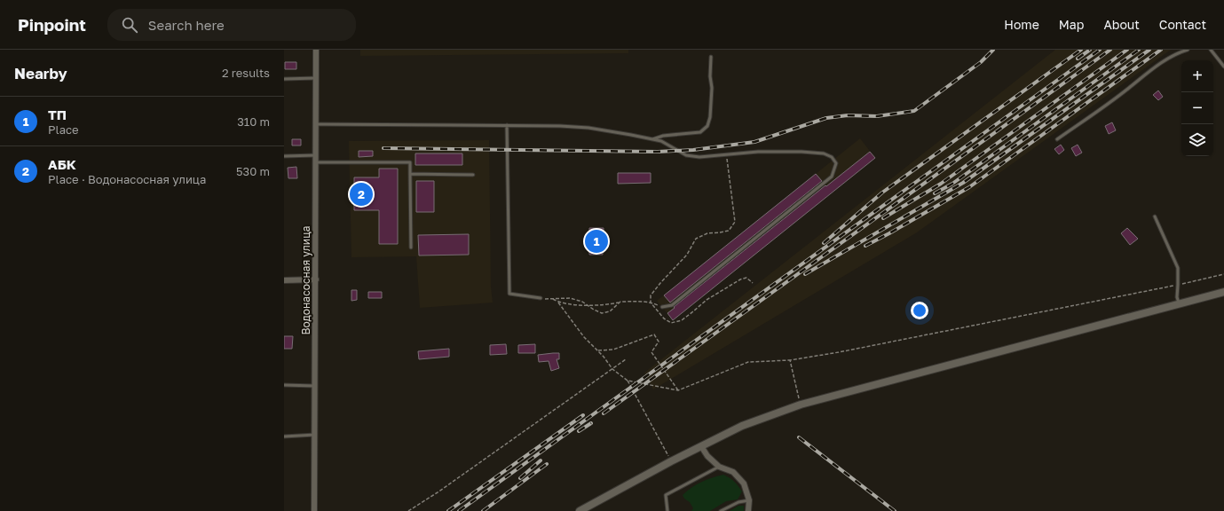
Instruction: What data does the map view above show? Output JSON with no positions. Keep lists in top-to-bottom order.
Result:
{
  "streets": {
    "street": ["Водонасосная улица"]
  },
  "page": {
    "header": "Pinpoint",
    "search": "Search here",
    "nav": [
      "Home",
      "Map",
      "About",
      "Contact"
    ],
    "heading": ["Nearby", "2 results"],
    "map_buttons": ["+", "−"],
    "list": [
      {
        "mark": "1",
        "name": "ТП",
        "note": "Place",
        "value": "310 m"
      },
      {
        "mark": "2",
        "name": "АБК",
        "note": "Place · Водонасосная улица",
        "value": "530 m"
      }
    ],
    "pins": ["2", "1"]
  }
}
